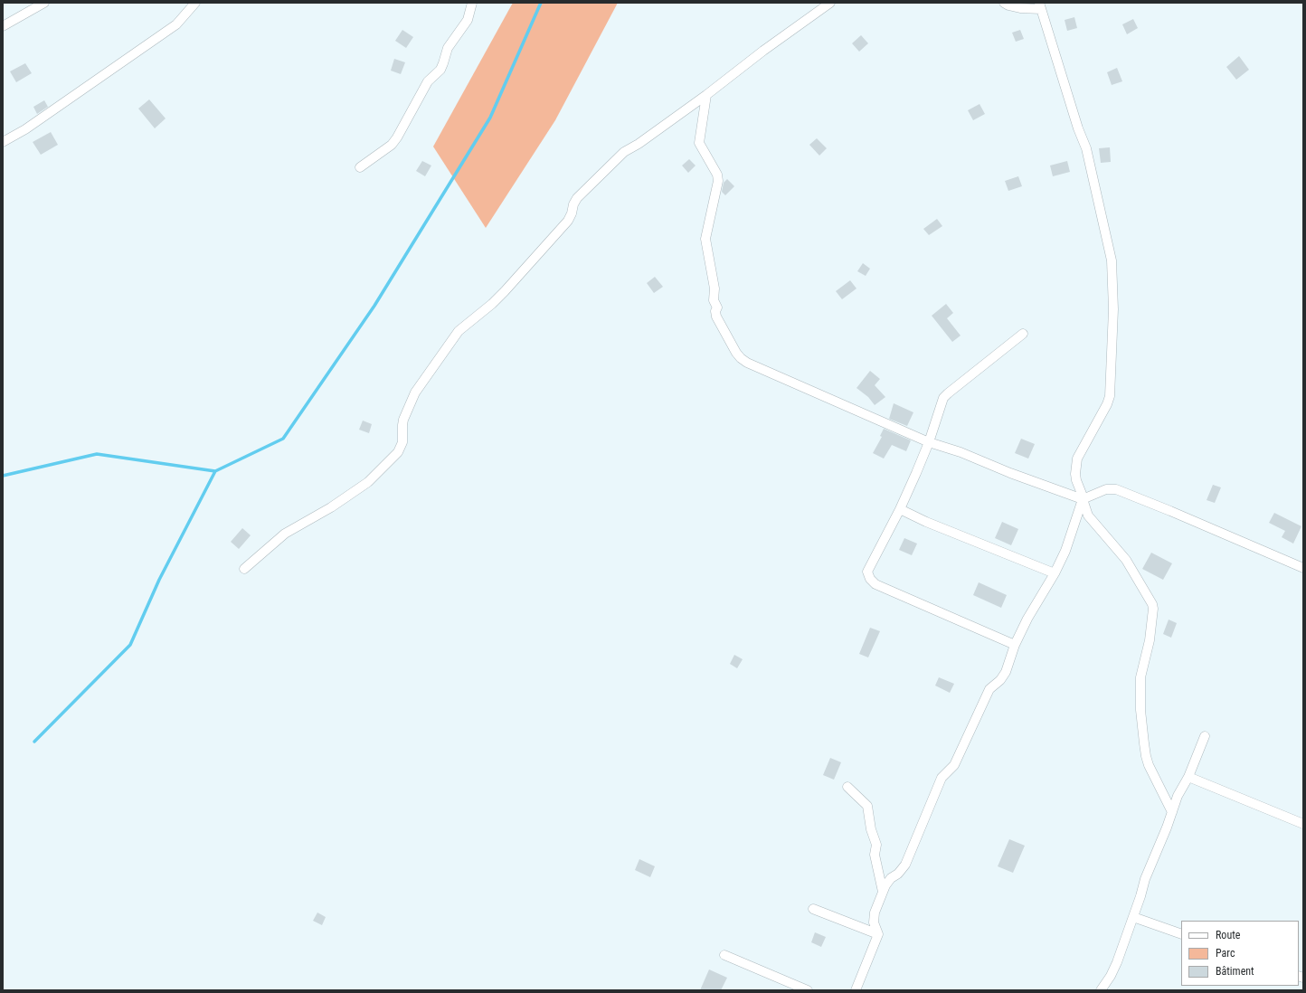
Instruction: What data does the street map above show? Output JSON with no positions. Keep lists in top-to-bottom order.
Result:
{
  "legend": ["Route", "Parc", "Bâtiment"]
}
